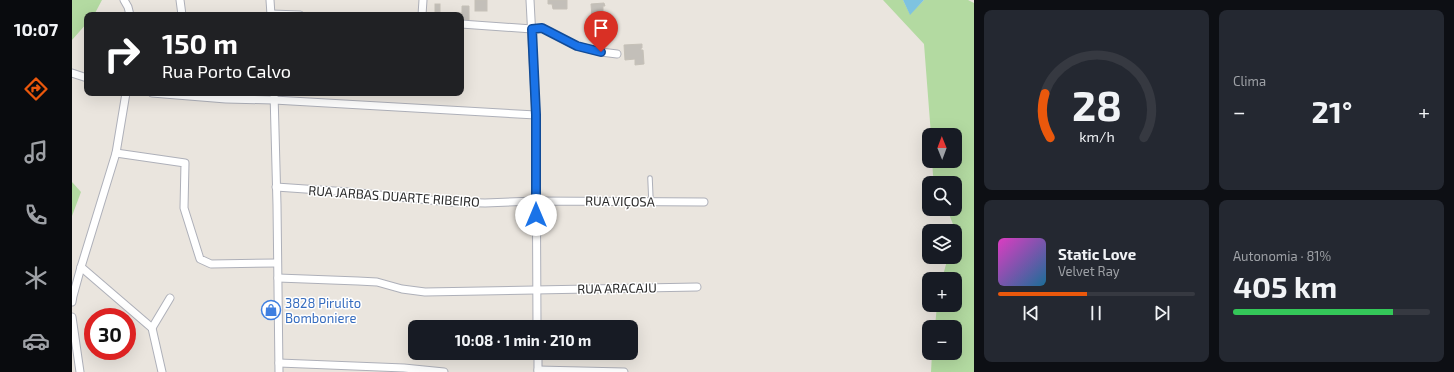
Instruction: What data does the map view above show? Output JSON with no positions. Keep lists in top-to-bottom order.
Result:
{
  "streets": {
    "street": ["RUA JARBAS DUARTE RIBEIRO", "RUA VIÇOSA", "RUA ARACAJU"]
  },
  "crossings": [
    ["RUA JARBAS DUARTE RIBEIRO", "RUA VIÇOSA"]
  ],
  "places": {
    "shop": ["3828 Pirulito Bomboniere"]
  },
  "north": "top",
  "page": {
    "tabs": "10:07",
    "tile": [
      "Clima",
      ["Autonomia · 81%", "405 km"]
    ],
    "turn": ["150 m", "Rua Porto Calvo"],
    "heat": ["−", "21°", "+"],
    "map_buttons": ["+", "−"],
    "song": ["Static Love", "Velvet Ray"],
    "limit": "30",
    "trip": "10:08 · 1 min · 210 m",
    "gauge": ["28", "km/h"]
  }
}
